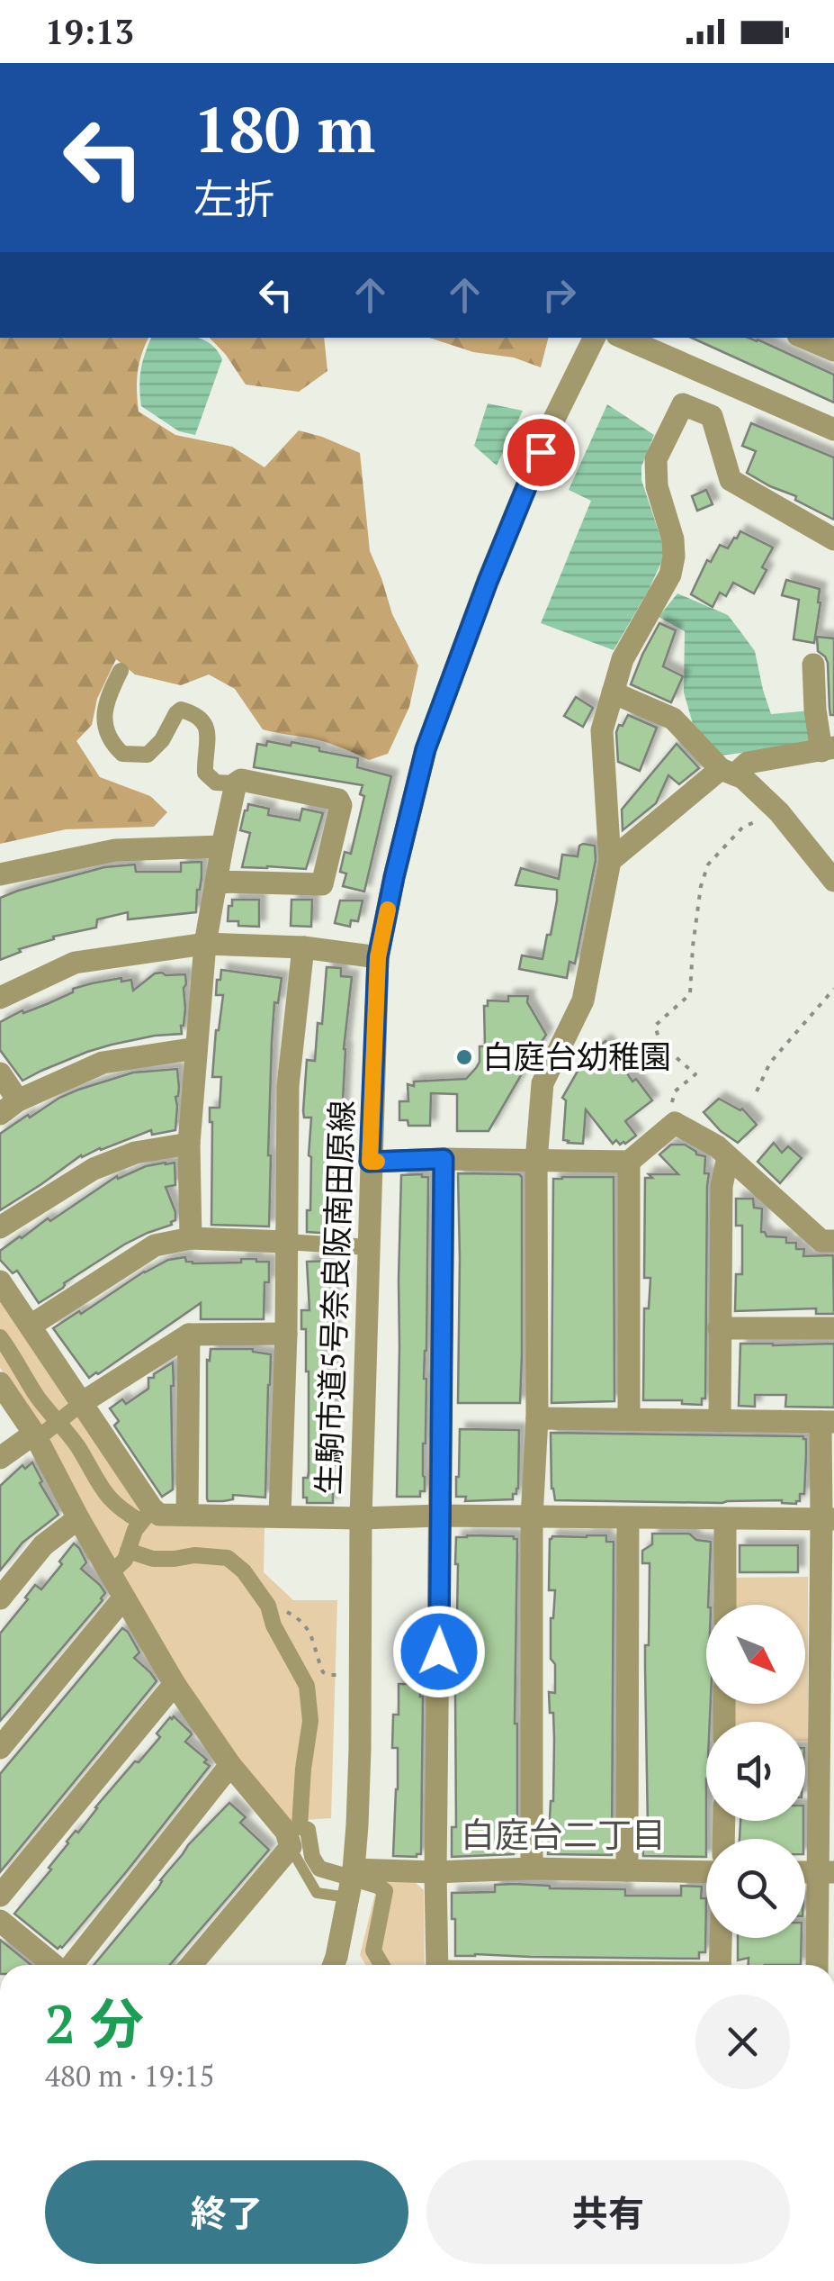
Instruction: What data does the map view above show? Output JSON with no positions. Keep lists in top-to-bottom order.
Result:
{
  "streets": {
    "street": ["生駒市道5号奈良阪南田原線"]
  },
  "districts": ["白庭台二丁目"],
  "places": ["白庭台幼稚園"],
  "north": "bottom right",
  "page": {
    "status": "19:13",
    "turn": ["180 m", "左折"],
    "heading": ["2 分", "480 m · 19:15"],
    "buttons": ["終了", "共有"]
  }
}
